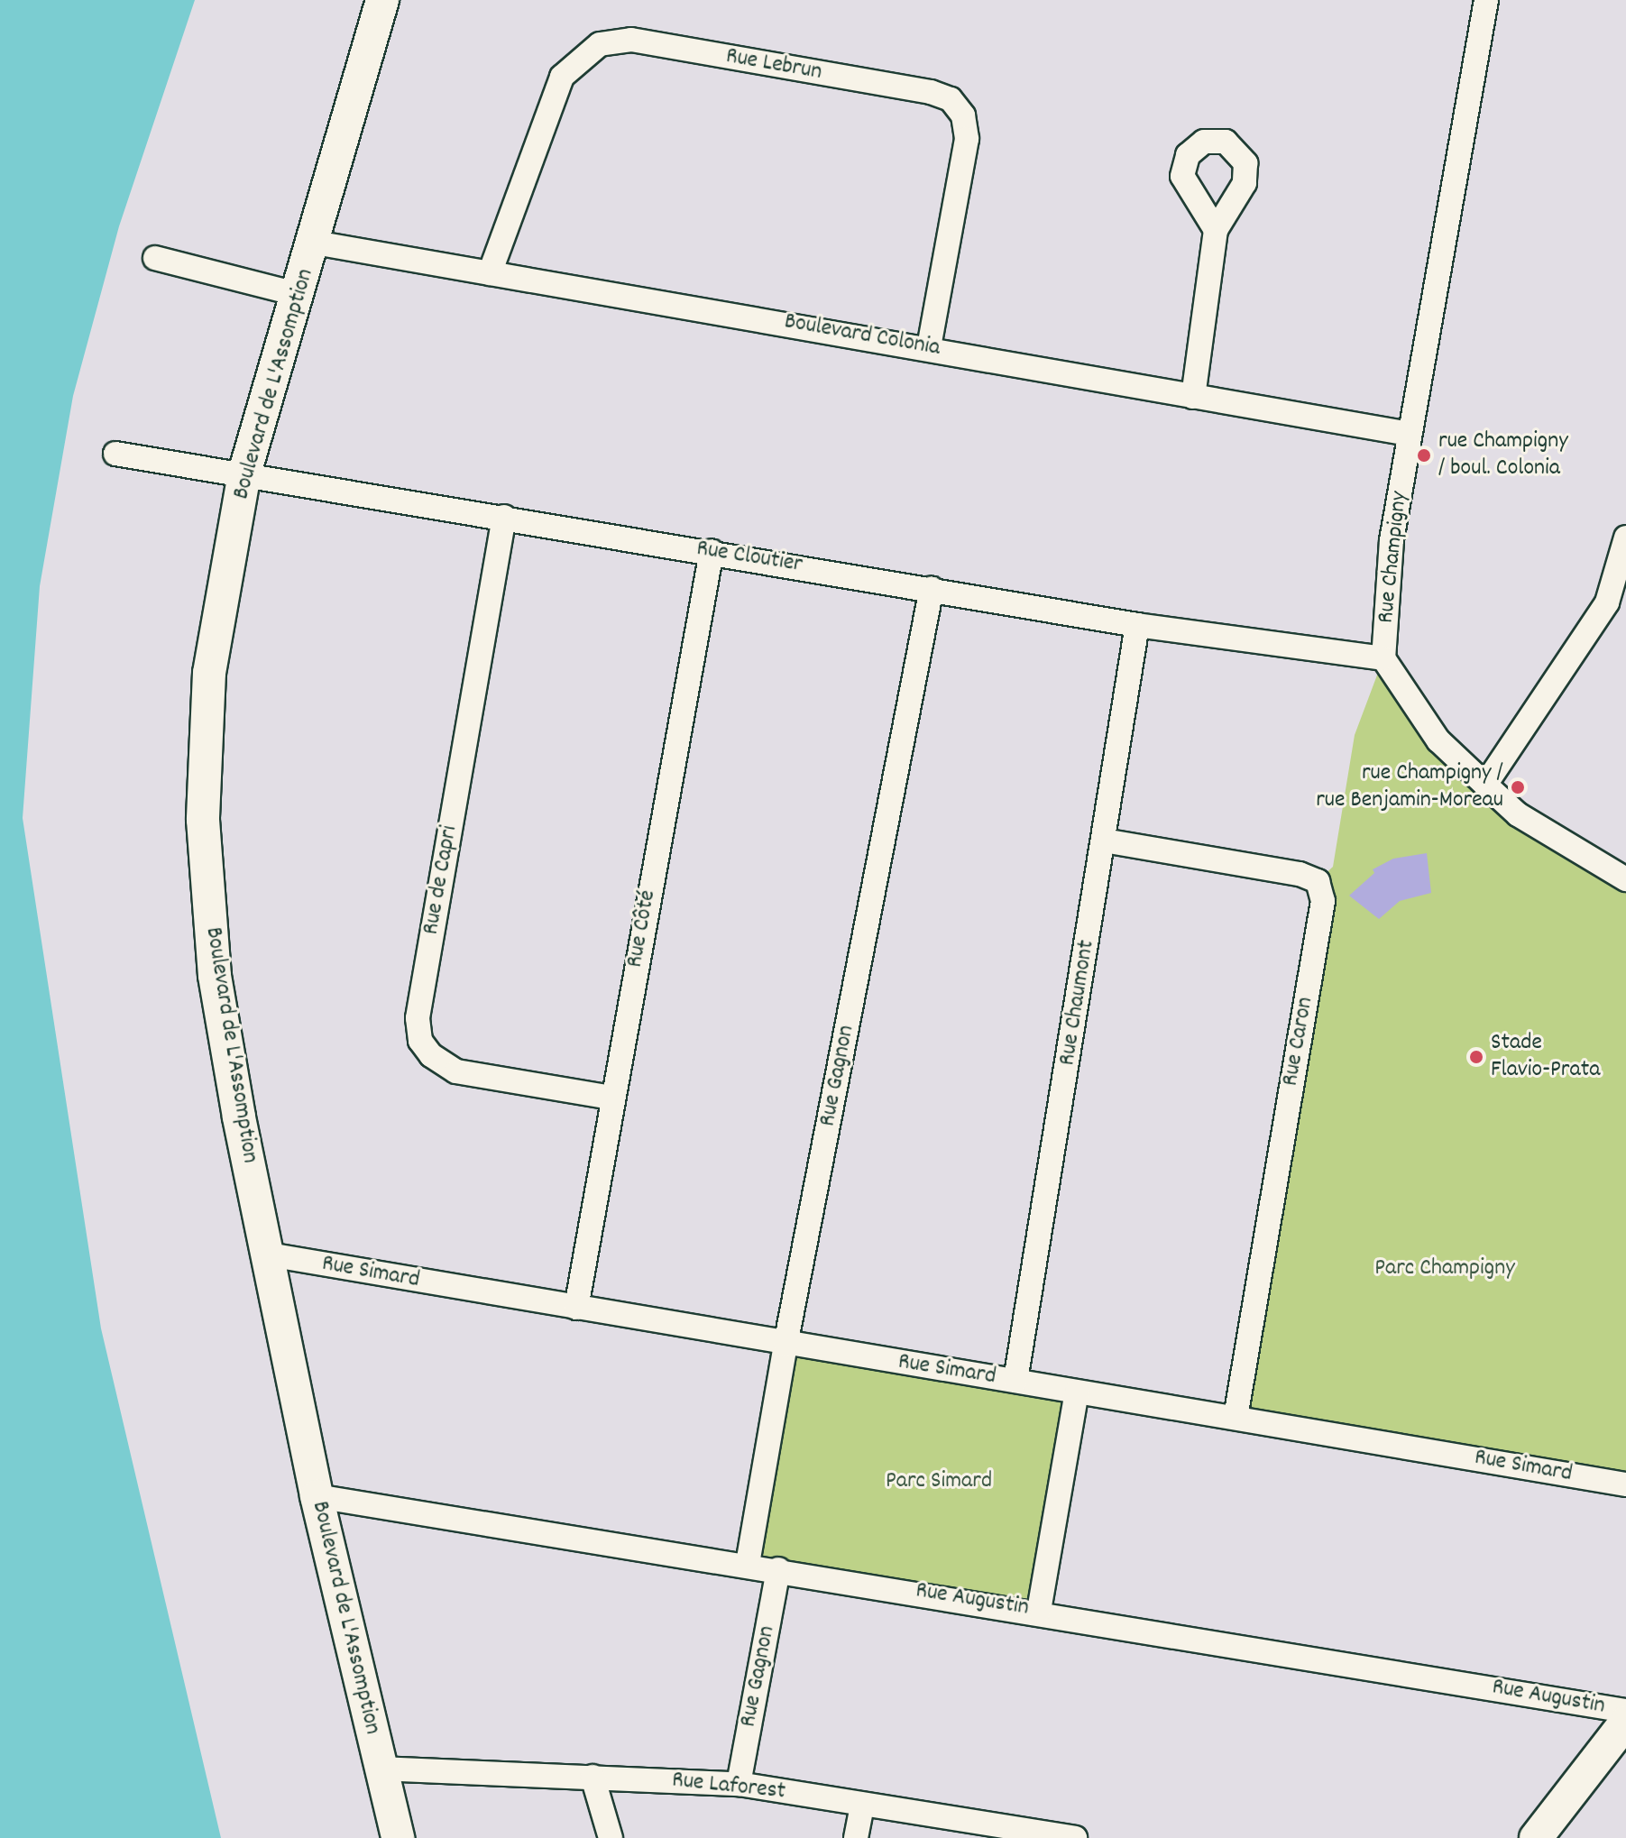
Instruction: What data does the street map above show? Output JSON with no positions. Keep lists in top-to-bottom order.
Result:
{
  "streets": {
    "street": [
      "Rue Lebrun",
      "Boulevard Colonia",
      "Boulevard de L'Assomption",
      "Rue Cloutier",
      "Rue Champigny",
      "Rue de Capri",
      "Rue Côté",
      "Rue Chaumont",
      "Rue Caron",
      "Rue Gagnon",
      "Rue Simard",
      "Rue Augustin",
      "Rue Laforest"
    ]
  },
  "crossings": [
    ["Rue Lebrun", "Boulevard Colonia"],
    ["Boulevard Colonia", "Boulevard de L'Assomption"],
    ["Boulevard Colonia", "Rue Champigny"],
    ["Boulevard de L'Assomption", "Rue Cloutier"],
    ["Boulevard de L'Assomption", "Rue Simard"],
    ["Boulevard de L'Assomption", "Rue Augustin"],
    ["Boulevard de L'Assomption", "Rue Laforest"],
    ["Rue Cloutier", "Rue Champigny"],
    ["Rue Cloutier", "Rue de Capri"],
    ["Rue Cloutier", "Rue Côté"],
    ["Rue Cloutier", "Rue Chaumont"],
    ["Rue Cloutier", "Rue Gagnon"],
    ["Rue de Capri", "Rue Côté"],
    ["Rue Côté", "Rue Simard"],
    ["Rue Chaumont", "Rue Caron"],
    ["Rue Chaumont", "Rue Simard"],
    ["Rue Caron", "Rue Simard"],
    ["Rue Gagnon", "Rue Simard"],
    ["Rue Gagnon", "Rue Augustin"],
    ["Rue Gagnon", "Rue Laforest"]
  ],
  "parks": ["Parc Champigny", "Parc Simard"],
  "places": ["rue Champigny / boul. Colonia", "rue Champigny / rue Benjamin-Moreau", "Stade Flavio-Prata"]
}
